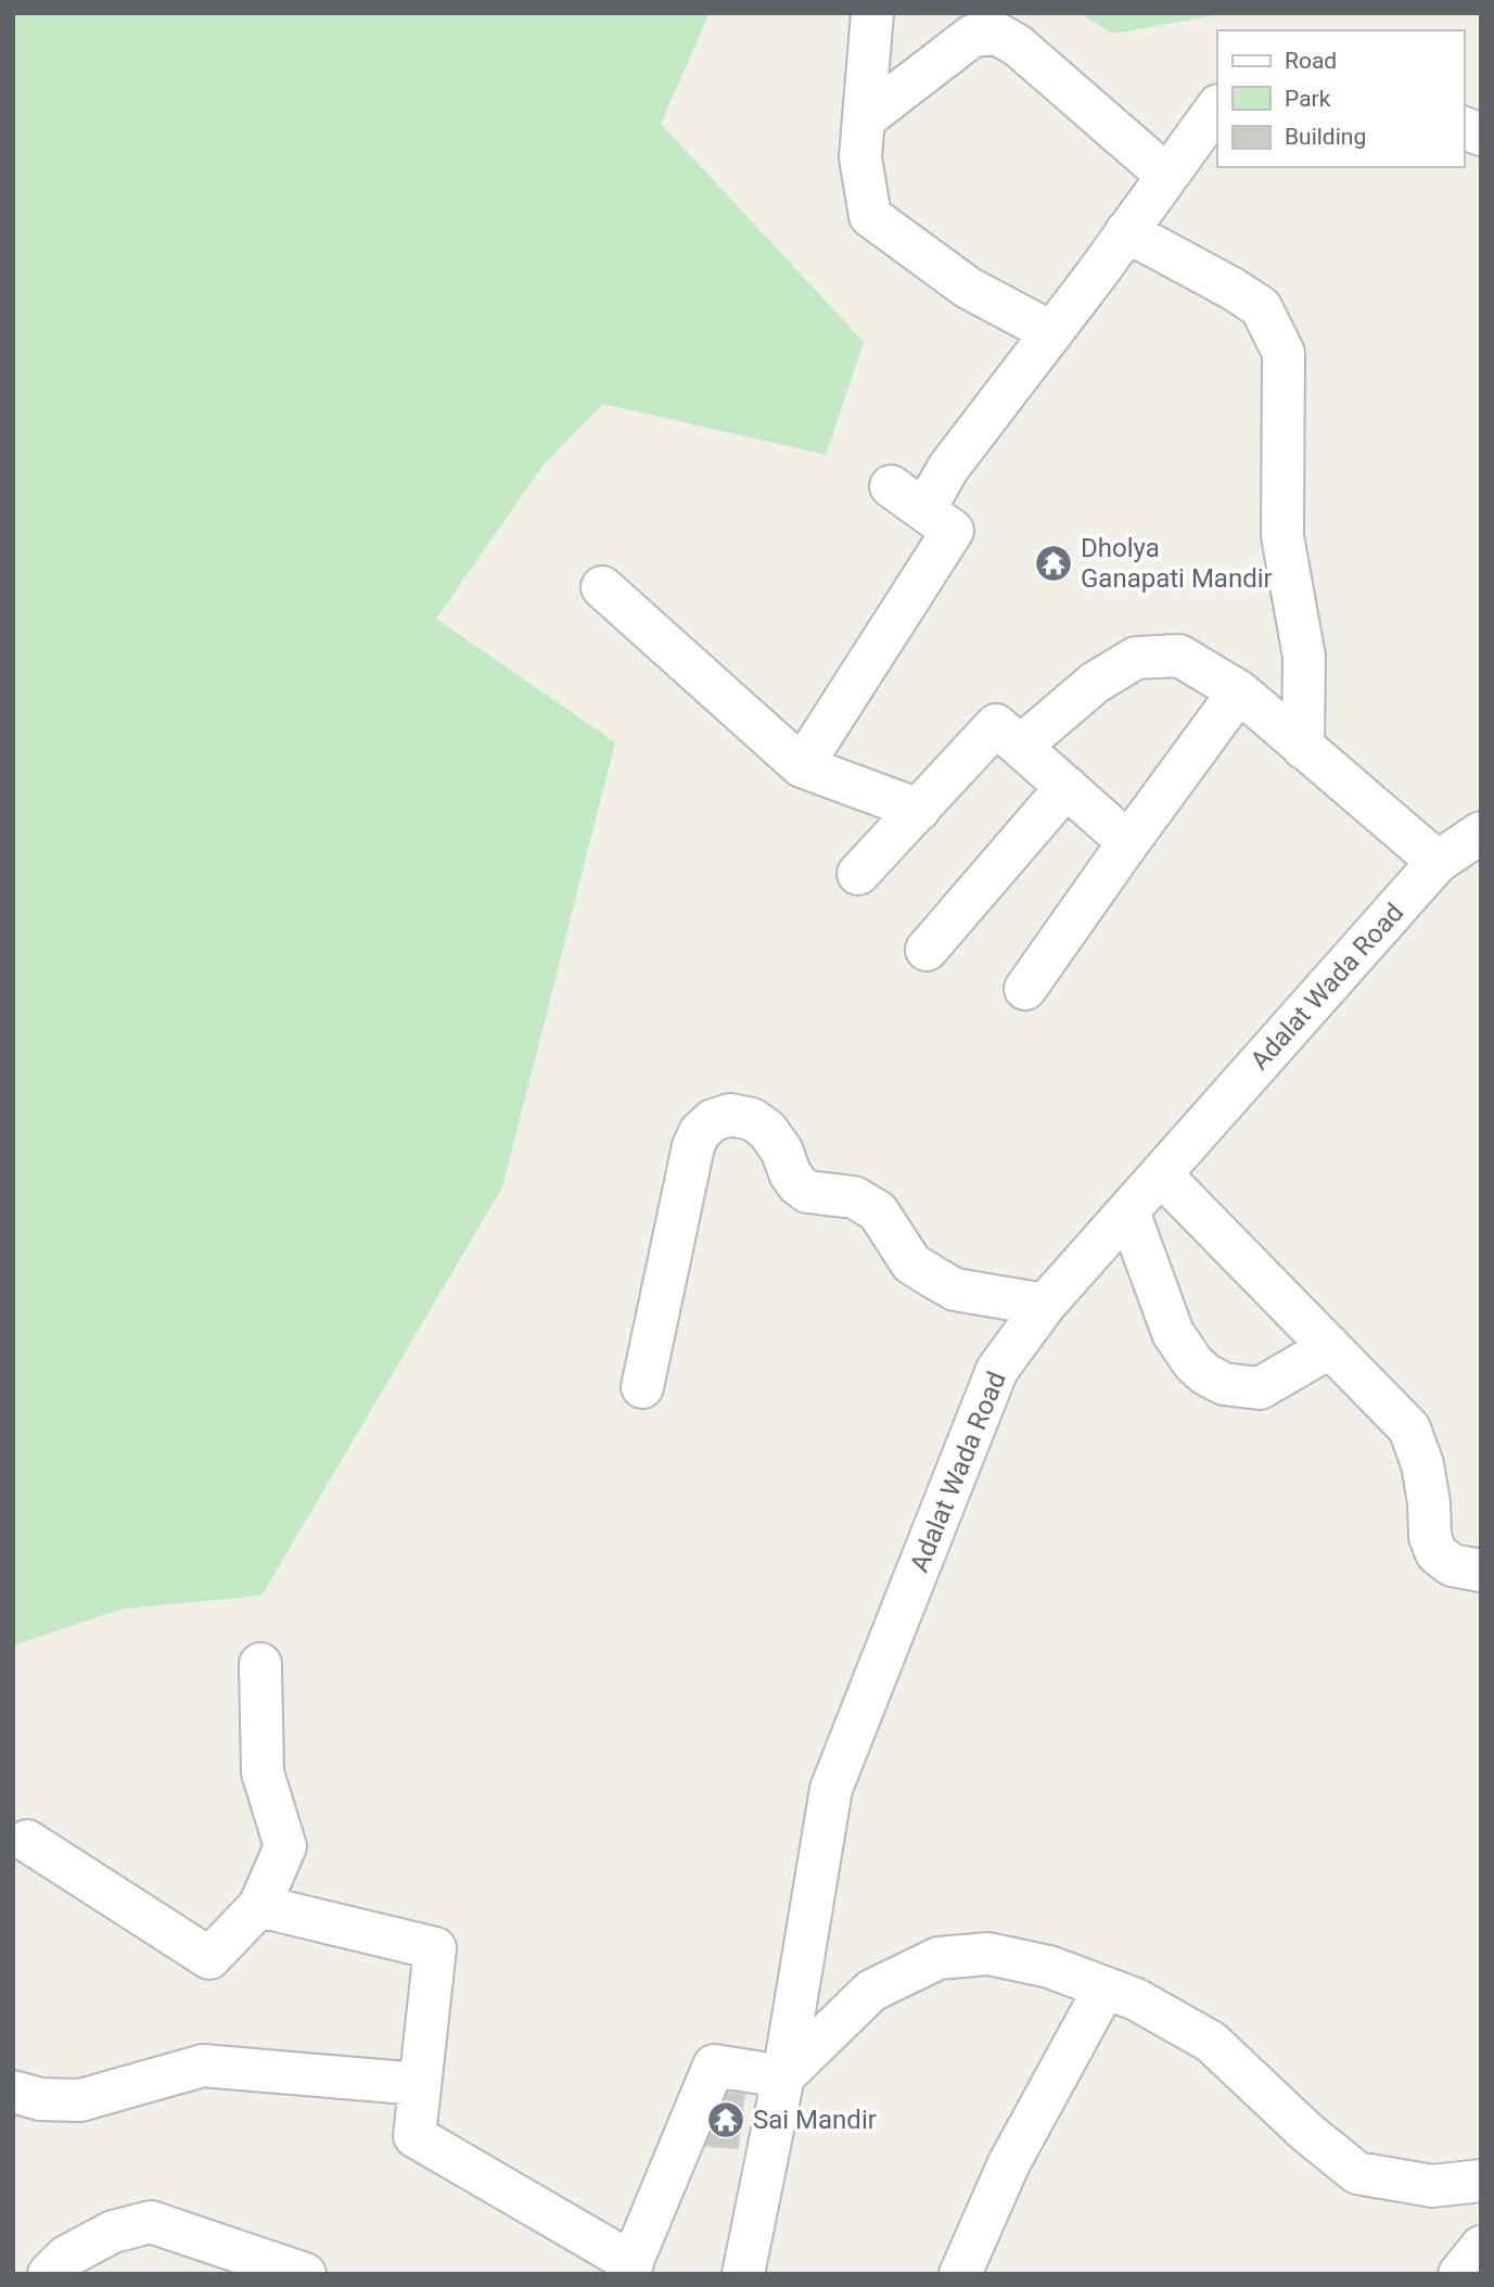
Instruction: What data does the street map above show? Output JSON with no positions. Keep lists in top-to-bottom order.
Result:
{
  "streets": {
    "street": ["Adalat Wada Road"]
  },
  "places": {
    "temple": ["Dholya Ganapati Mandir", "Sai Mandir"]
  },
  "legend": ["Road", "Park", "Building"]
}
